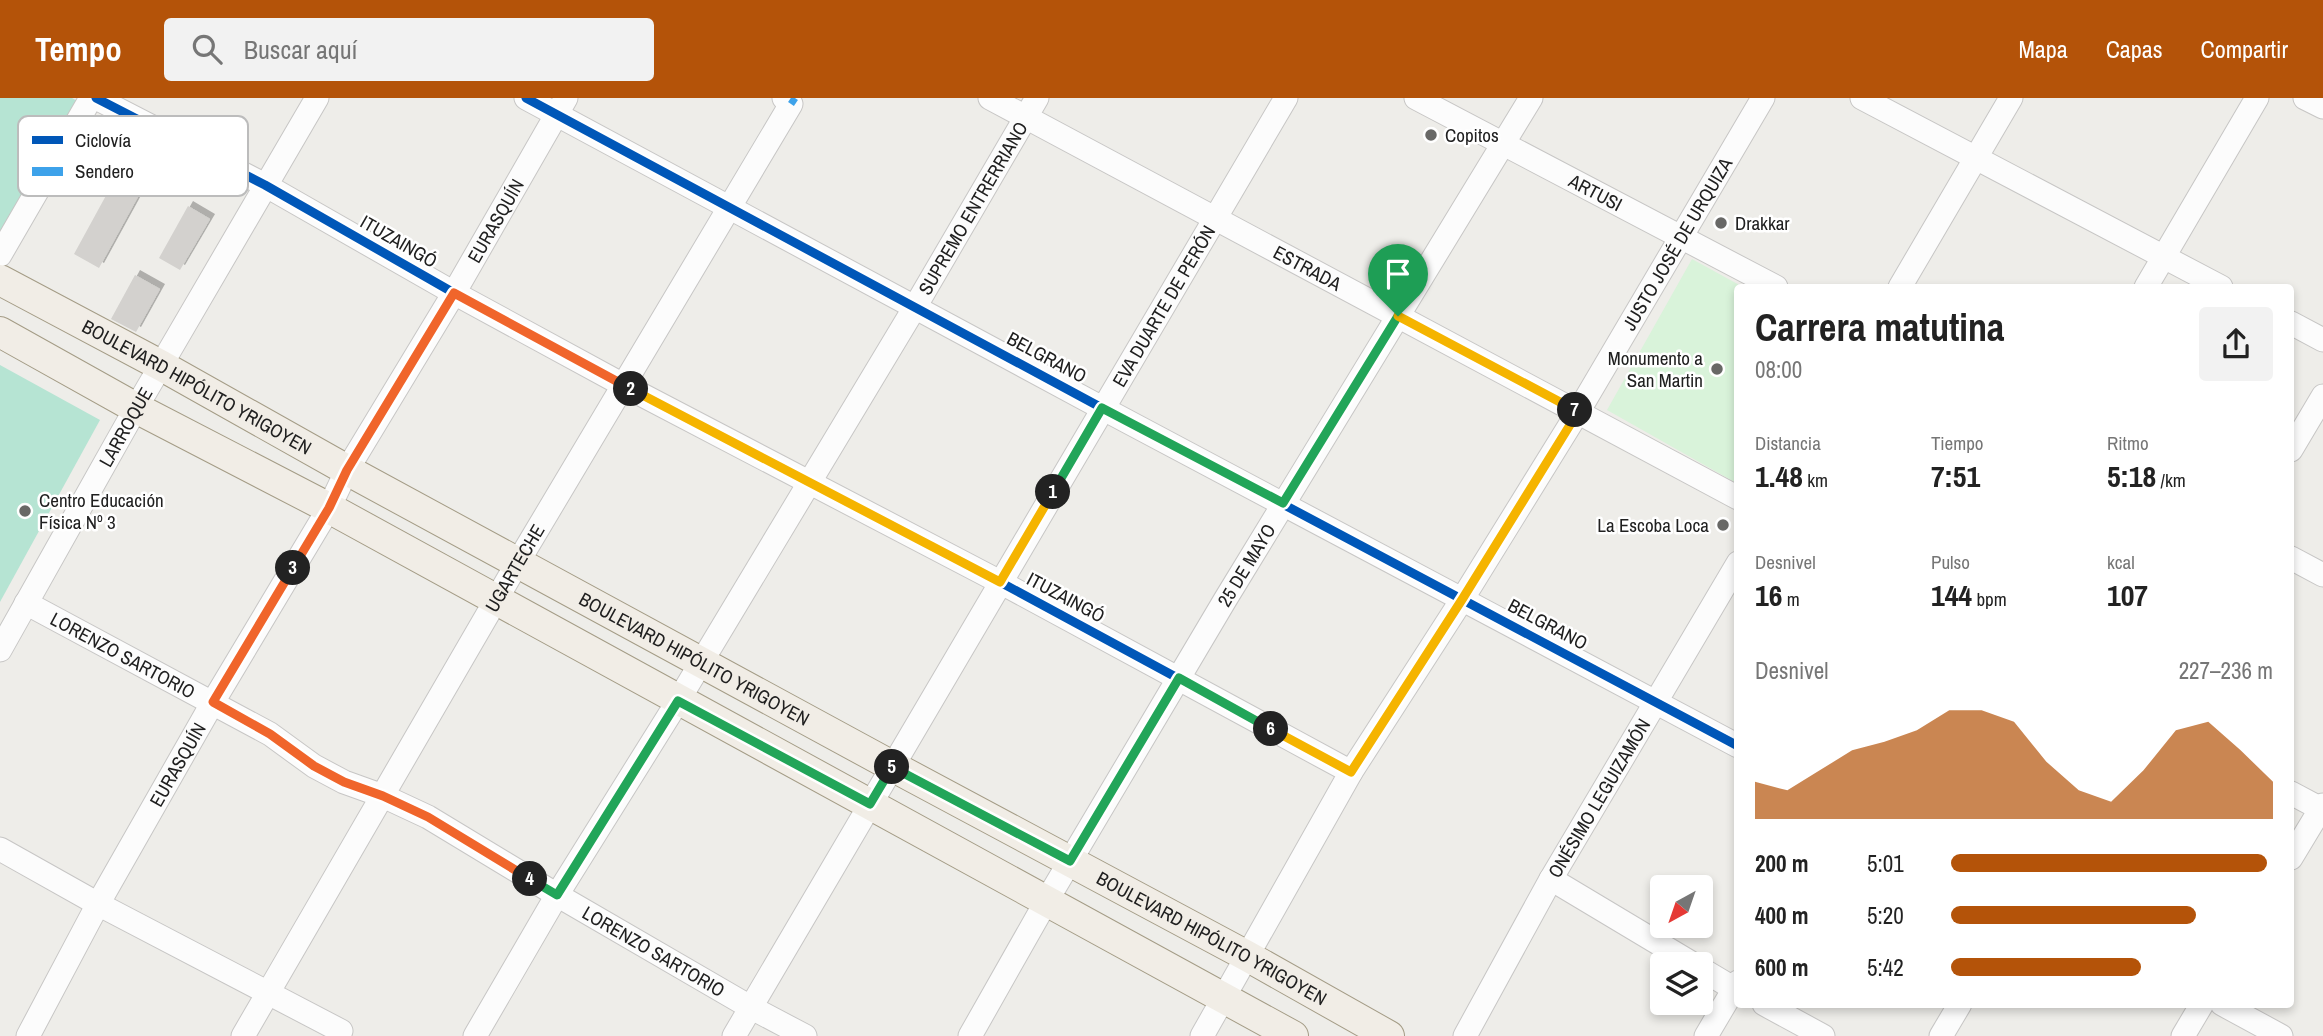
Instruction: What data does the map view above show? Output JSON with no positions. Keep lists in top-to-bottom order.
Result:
{
  "streets": {
    "main road": ["BOULEVARD HIPÓLITO YRIGOYEN"],
    "street": [
      "ARTUSI",
      "SUPREMO ENTRERRIANO",
      "EURASQUÍN",
      "ITUZAINGÓ",
      "JUSTO JOSÉ DE URQUIZA",
      "ESTRADA",
      "EVA DUARTE DE PERÓN",
      "BELGRANO",
      "LARROQUE",
      "25 DE MAYO",
      "UGARTECHE",
      "LORENZO SARTORIO",
      "ONÉSIMO LEGUIZAMÓN"
    ]
  },
  "crossings": [
    ["ARTUSI", "JUSTO JOSÉ DE URQUIZA"],
    ["ARTUSI", "25 DE MAYO"],
    ["SUPREMO ENTRERRIANO", "ITUZAINGÓ"],
    ["SUPREMO ENTRERRIANO", "ESTRADA"],
    ["SUPREMO ENTRERRIANO", "BELGRANO"],
    ["SUPREMO ENTRERRIANO", "BOULEVARD HIPÓLITO YRIGOYEN"],
    ["SUPREMO ENTRERRIANO", "LORENZO SARTORIO"],
    ["EURASQUÍN", "ITUZAINGÓ"],
    ["EURASQUÍN", "BELGRANO"],
    ["EURASQUÍN", "BOULEVARD HIPÓLITO YRIGOYEN"],
    ["EURASQUÍN", "LORENZO SARTORIO"],
    ["ITUZAINGÓ", "JUSTO JOSÉ DE URQUIZA"],
    ["ITUZAINGÓ", "EVA DUARTE DE PERÓN"],
    ["ITUZAINGÓ", "LARROQUE"],
    ["ITUZAINGÓ", "25 DE MAYO"],
    ["ITUZAINGÓ", "UGARTECHE"],
    ["JUSTO JOSÉ DE URQUIZA", "ESTRADA"],
    ["JUSTO JOSÉ DE URQUIZA", "BELGRANO"],
    ["JUSTO JOSÉ DE URQUIZA", "BOULEVARD HIPÓLITO YRIGOYEN"],
    ["ESTRADA", "EVA DUARTE DE PERÓN"],
    ["ESTRADA", "25 DE MAYO"],
    ["EVA DUARTE DE PERÓN", "BELGRANO"],
    ["EVA DUARTE DE PERÓN", "BOULEVARD HIPÓLITO YRIGOYEN"],
    ["EVA DUARTE DE PERÓN", "LORENZO SARTORIO"],
    ["BELGRANO", "25 DE MAYO"],
    ["BELGRANO", "UGARTECHE"],
    ["BELGRANO", "ONÉSIMO LEGUIZAMÓN"],
    ["BOULEVARD HIPÓLITO YRIGOYEN", "LARROQUE"],
    ["BOULEVARD HIPÓLITO YRIGOYEN", "25 DE MAYO"],
    ["BOULEVARD HIPÓLITO YRIGOYEN", "UGARTECHE"],
    ["LARROQUE", "LORENZO SARTORIO"],
    ["UGARTECHE", "LORENZO SARTORIO"]
  ],
  "places": [
    "Copitos",
    "Drakkar",
    "Monumento a San Martin",
    "Centro Educación Física Nº 3",
    "La Escoba Loca"
  ],
  "legend": ["Ciclovía", "Sendero"],
  "north": "bottom left",
  "page": {
    "header": "Tempo",
    "search": "Buscar aquí",
    "nav": ["Mapa", "Capas", "Compartir"],
    "heading": ["Carrera matutina", "08:00"],
    "pins": [
      "2",
      "7",
      "1",
      "3",
      "6",
      "5",
      "4"
    ],
    "stats": [
      ["Distancia", "1.48 km"],
      ["Tiempo", "7:51"],
      ["Ritmo", "5:18 /km"],
      ["Desnivel", "16 m"],
      ["Pulso", "144 bpm"],
      ["kcal", "107"]
    ],
    "chart": ["Desnivel", "227–236 m"],
    "list": [
      {
        "name": "200 m",
        "note": "5:01"
      },
      {
        "name": "400 m",
        "note": "5:20"
      },
      {
        "name": "600 m",
        "note": "5:42"
      }
    ]
  }
}
